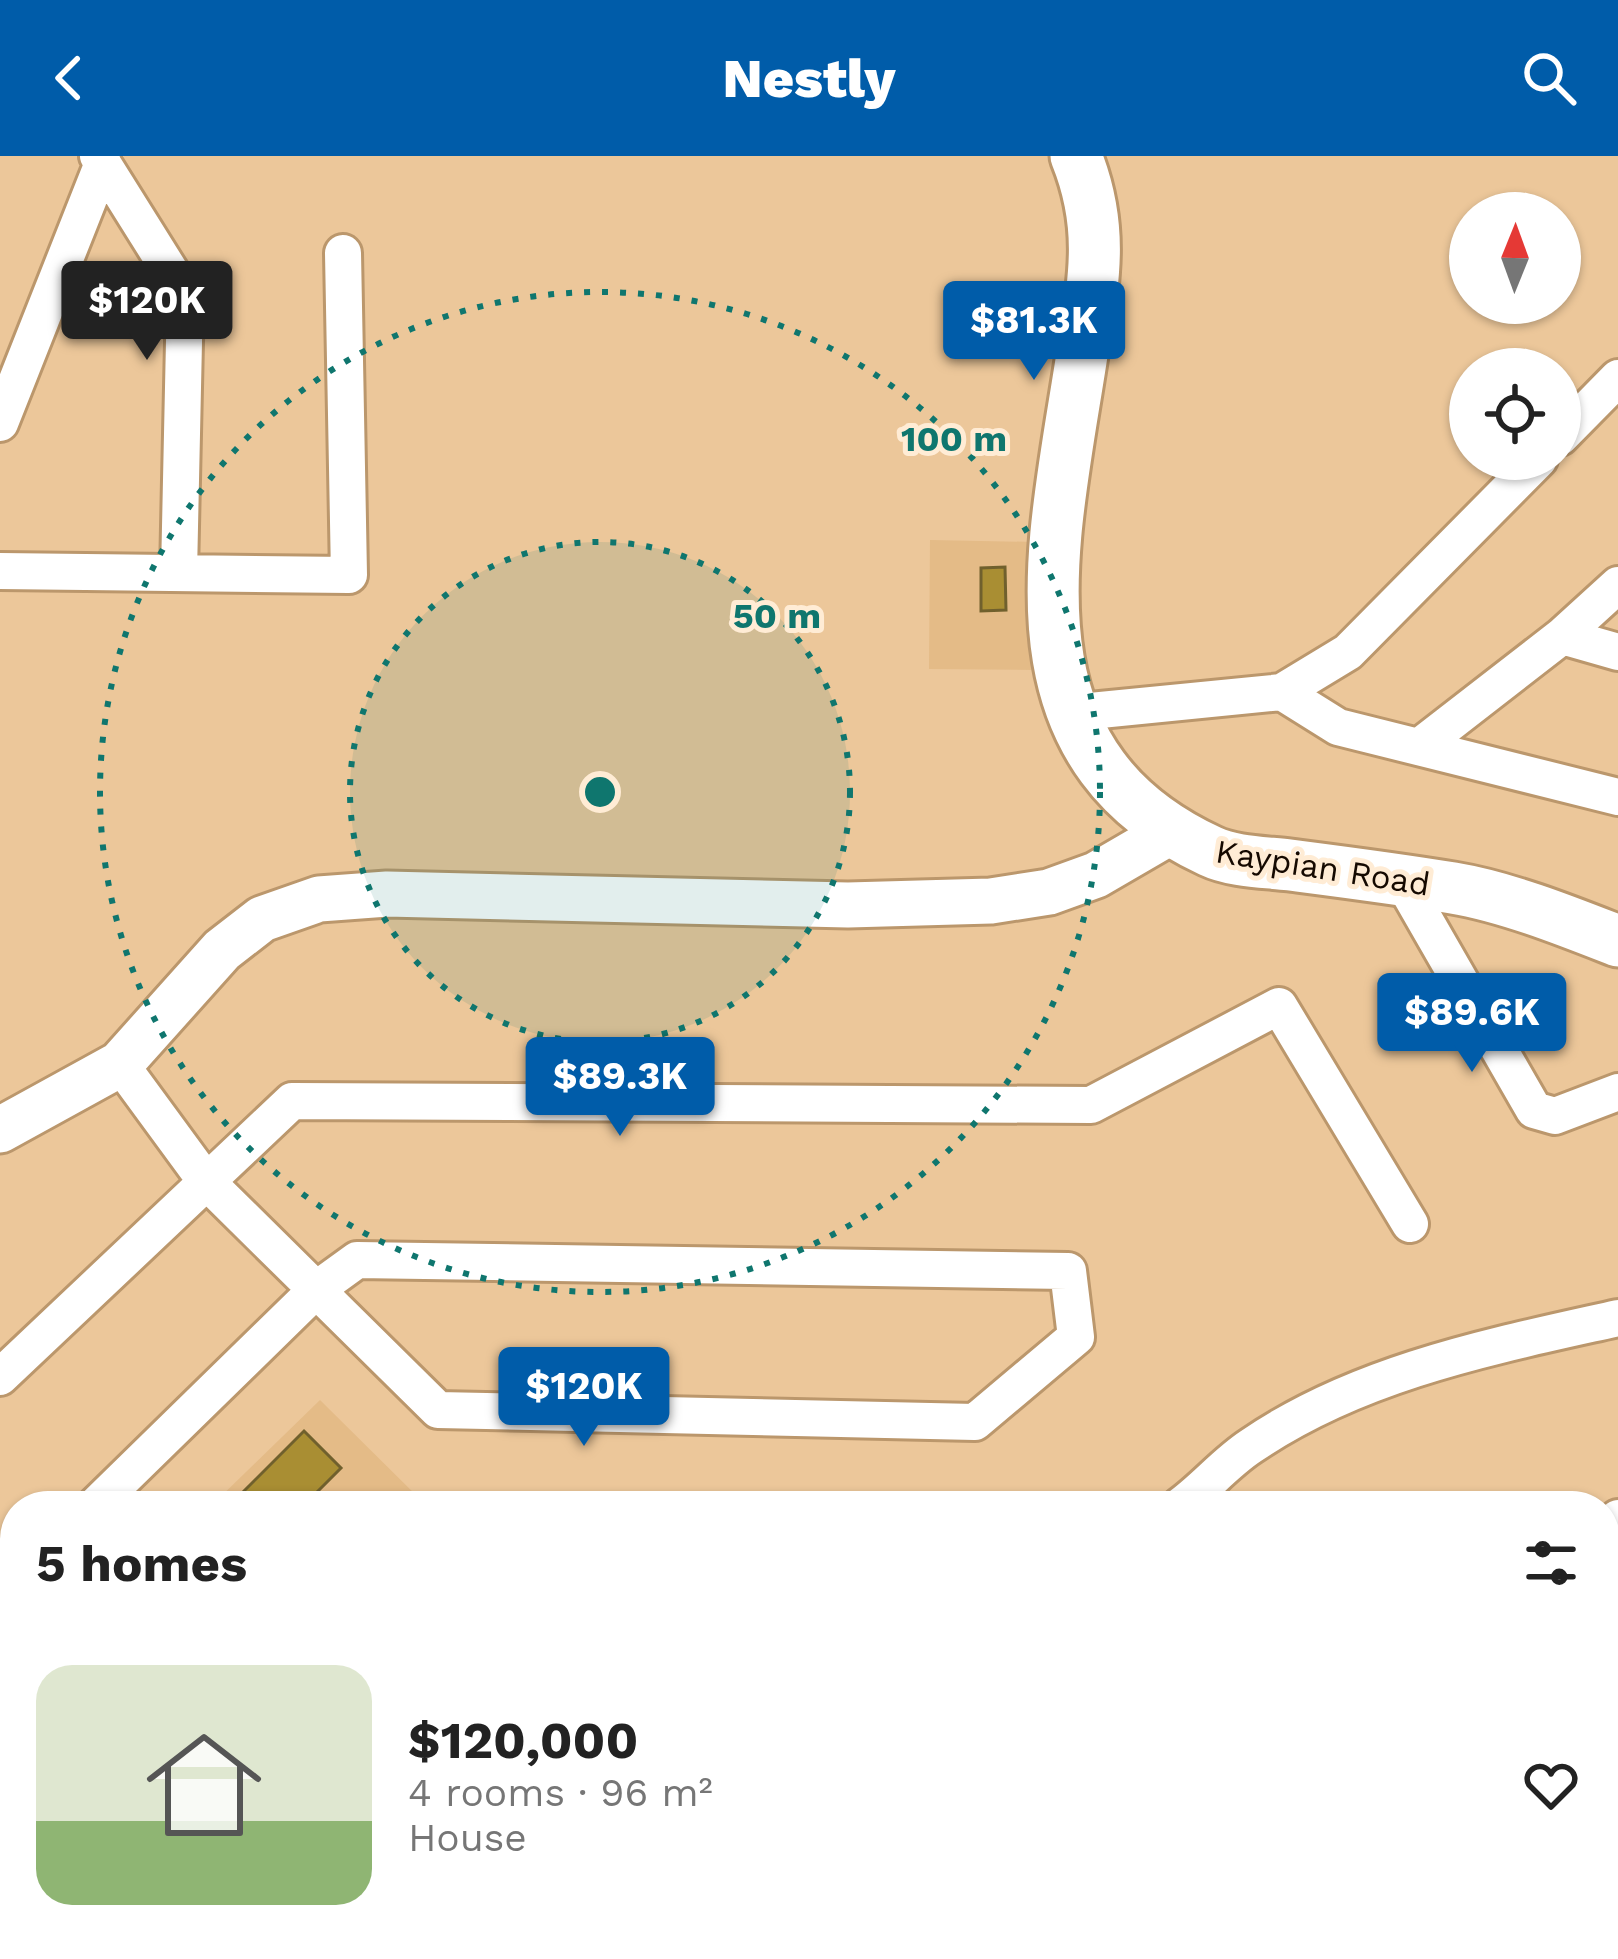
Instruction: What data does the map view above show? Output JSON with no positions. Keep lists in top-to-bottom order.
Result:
{
  "streets": {
    "main road": ["Kaypian Road"]
  },
  "north": "top",
  "page": {
    "header": "Nestly",
    "price": [
      "$120K",
      "$81.3K",
      "$89.6K",
      "$89.3K",
      "$120K"
    ],
    "heading": "5 homes",
    "list": [
      {
        "name": "$120,000",
        "note": "4 rooms · 96 m² · House"
      }
    ]
  },
  "rings": ["100 m", "50 m"]
}
